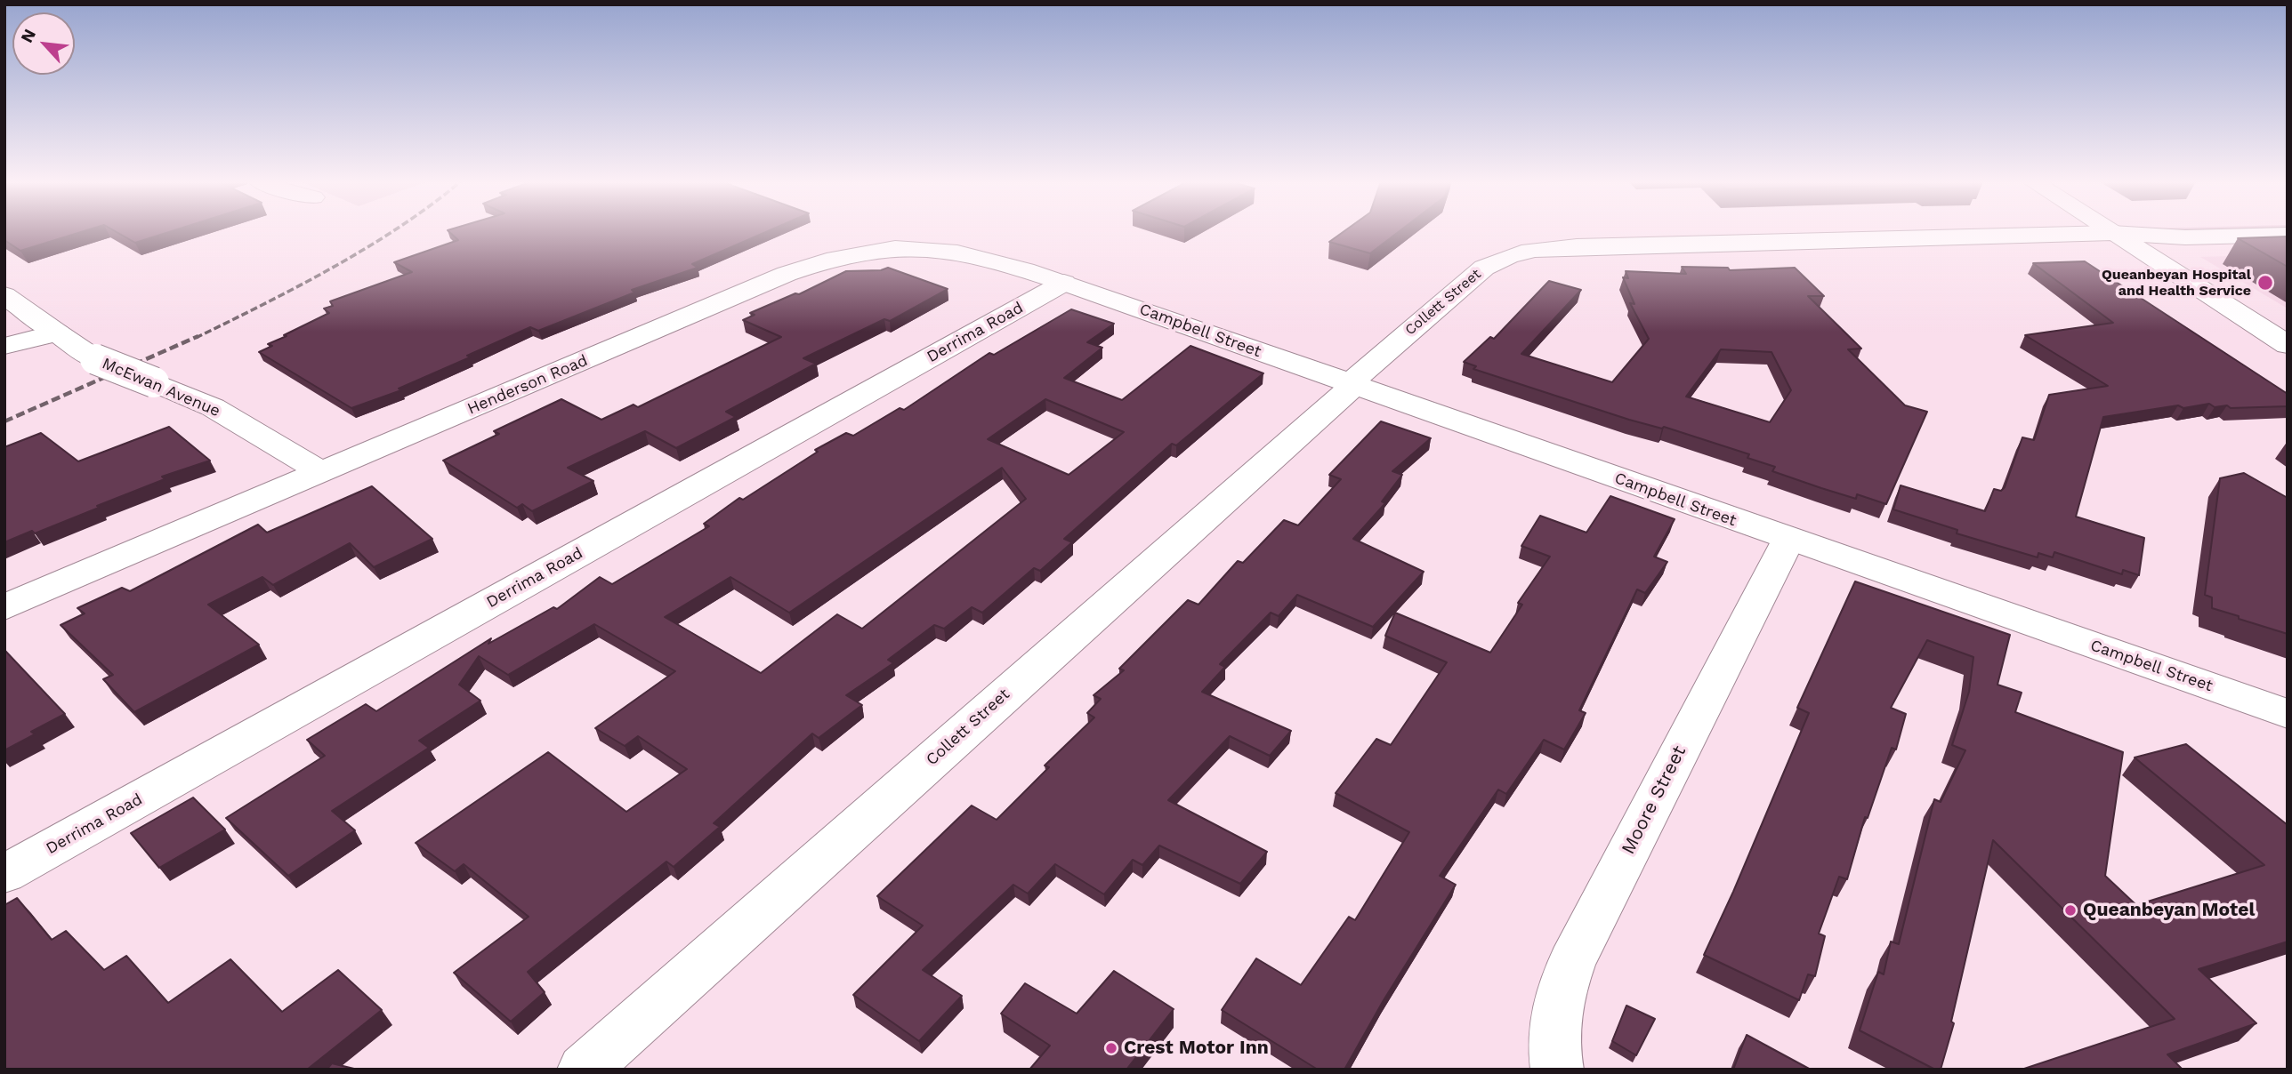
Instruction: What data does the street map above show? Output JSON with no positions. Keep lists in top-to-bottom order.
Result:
{
  "streets": {
    "street": [
      "Collett Street",
      "Campbell Street",
      "Derrima Road",
      "Henderson Road",
      "McEwan Avenue",
      "Moore Street"
    ]
  },
  "crossings": [
    ["Collett Street", "Campbell Street"],
    ["Campbell Street", "Derrima Road"],
    ["Campbell Street", "Henderson Road"],
    ["Campbell Street", "Moore Street"],
    ["Derrima Road", "Henderson Road"],
    ["Henderson Road", "McEwan Avenue"]
  ],
  "places": ["Queanbeyan Hospital and Health Service", "Queanbeyan Motel", "Crest Motor Inn"],
  "north": "top left"
}
